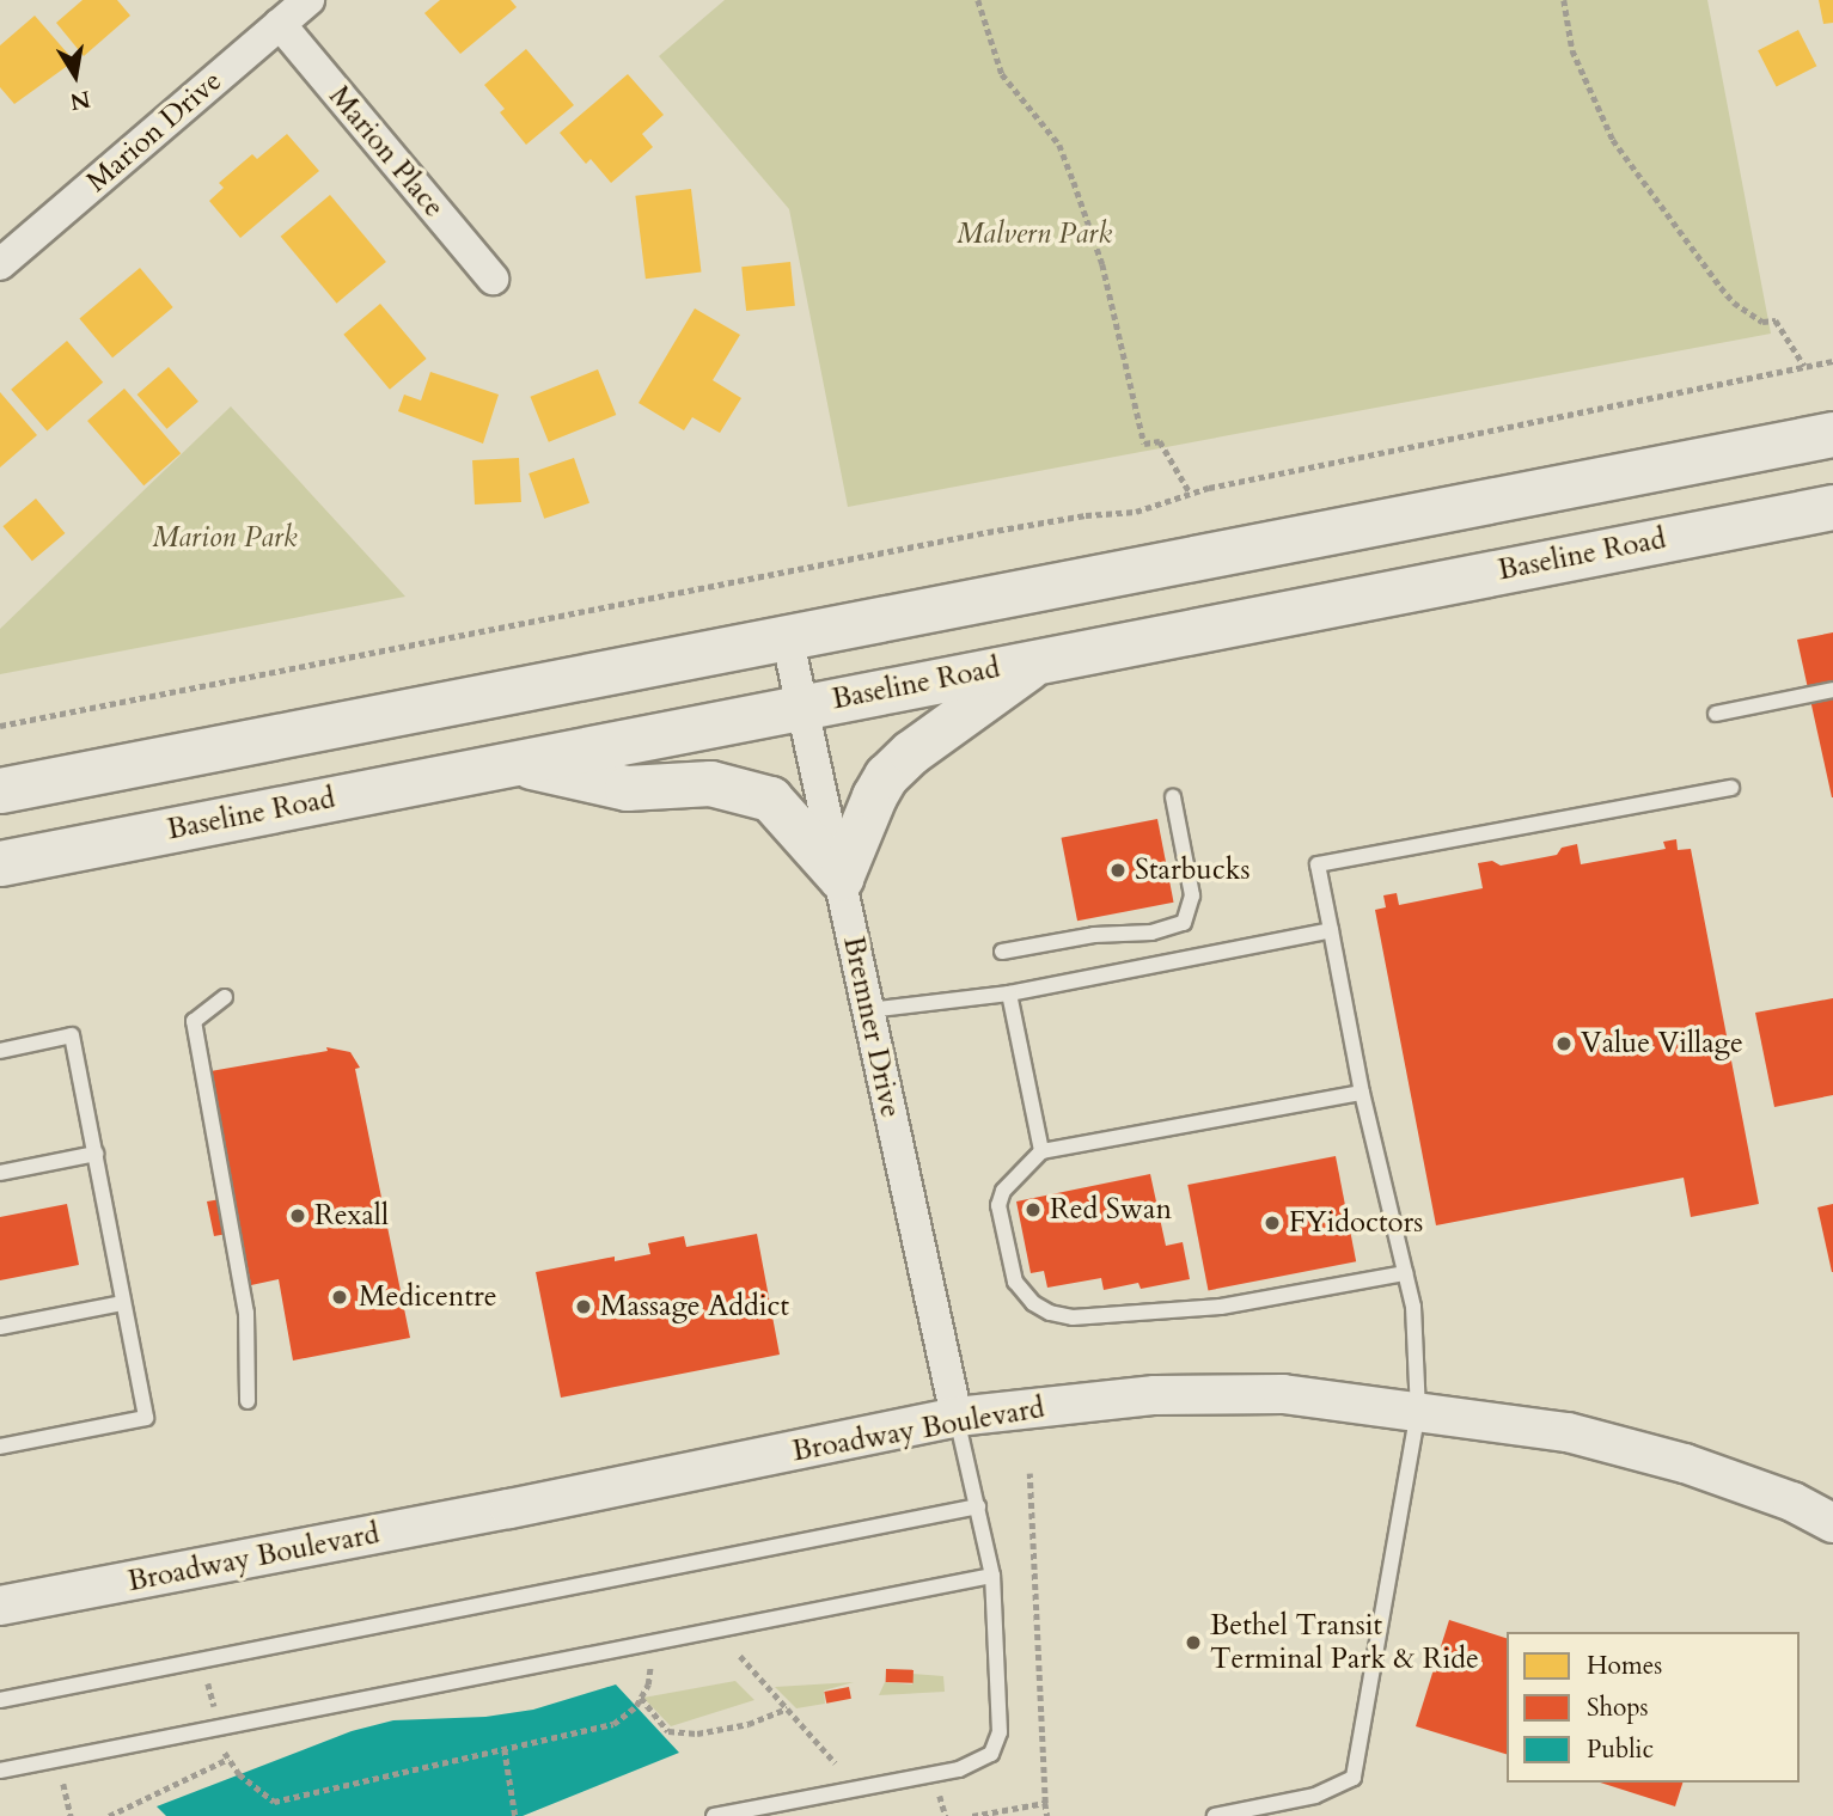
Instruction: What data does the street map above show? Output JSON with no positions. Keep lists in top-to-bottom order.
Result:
{
  "streets": {
    "main road": ["Baseline Road"],
    "street": [
      "Marion Drive",
      "Marion Place",
      "Bremner Drive",
      "Broadway Boulevard"
    ]
  },
  "crossings": [
    ["Marion Drive", "Marion Place"],
    ["Baseline Road", "Bremner Drive"],
    ["Bremner Drive", "Broadway Boulevard"]
  ],
  "parks": ["Malvern Park", "Marion Park"],
  "places": [
    "Starbucks",
    "Value Village",
    "Red Swan",
    "Rexall",
    "FYidoctors",
    "Medicentre",
    "Massage Addict",
    "Bethel Transit Terminal Park & Ride"
  ],
  "legend": ["Homes", "Shops", "Public"],
  "north": "bottom"
}
